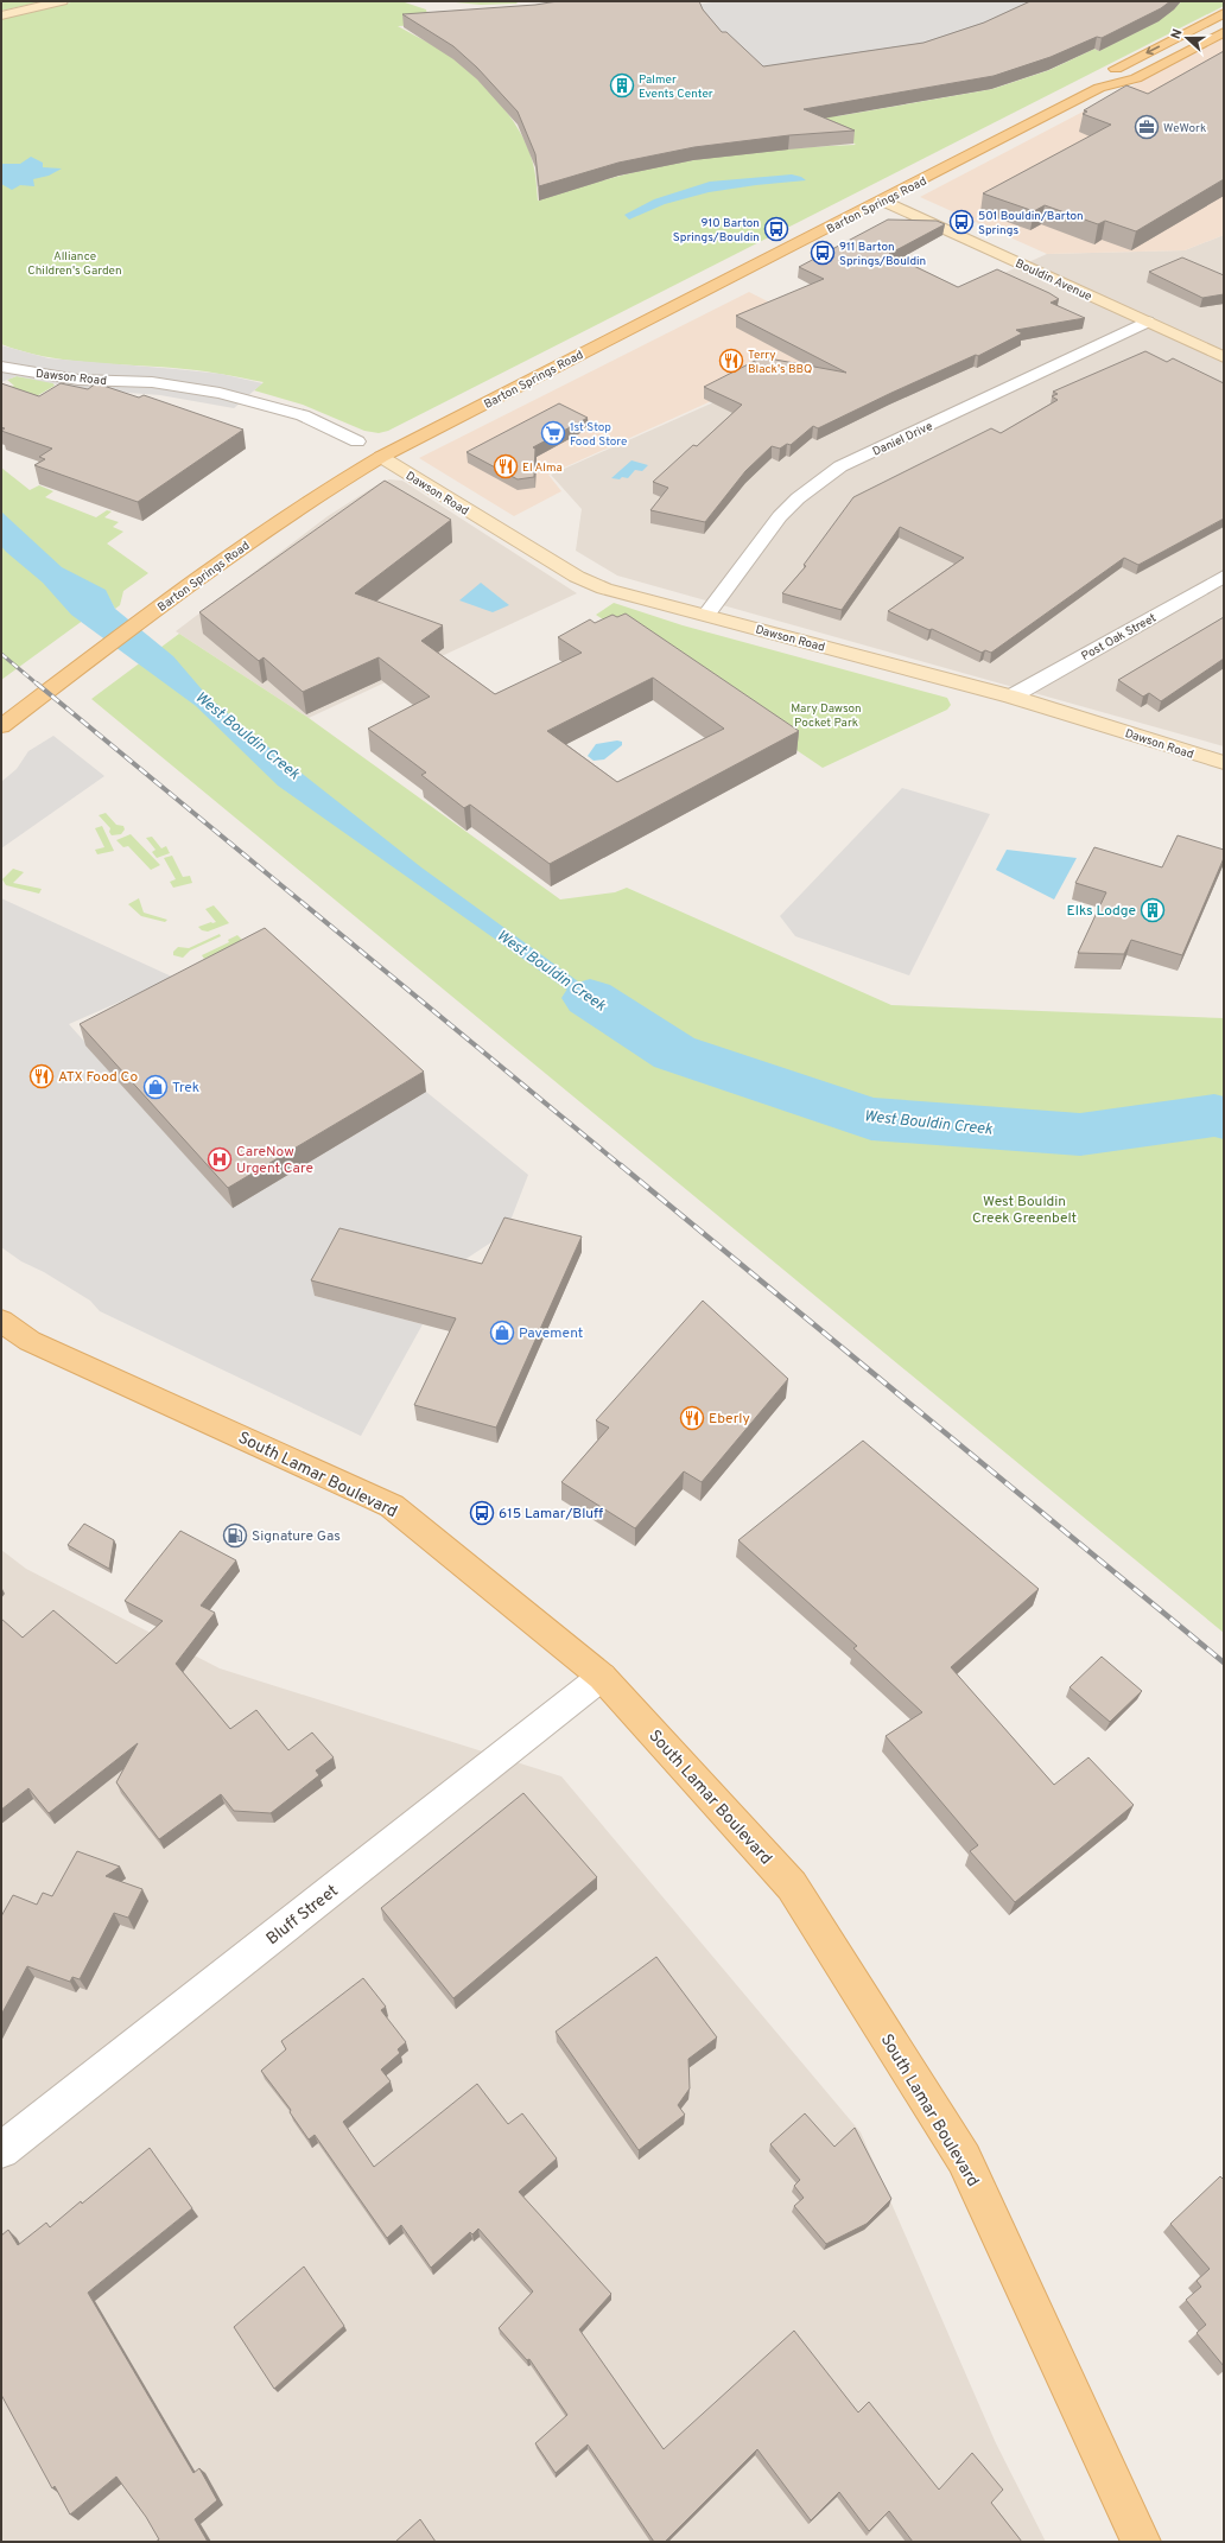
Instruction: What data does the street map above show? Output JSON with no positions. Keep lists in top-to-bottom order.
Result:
{
  "streets": {
    "main road": ["Barton Springs Road", "South Lamar Boulevard"],
    "street": [
      "Bouldin Avenue",
      "Dawson Road",
      "Daniel Drive",
      "Post Oak Street",
      "Bluff Street"
    ]
  },
  "crossings": [
    ["Barton Springs Road", "Bouldin Avenue"],
    ["Barton Springs Road", "Dawson Road"],
    ["Bouldin Avenue", "Daniel Drive"],
    ["Dawson Road", "Daniel Drive"],
    ["Dawson Road", "Post Oak Street"],
    ["South Lamar Boulevard", "Bluff Street"]
  ],
  "water": ["West Bouldin Creek"],
  "parks": ["Alliance Children's Garden", "Mary Dawson Pocket Park", "West Bouldin Creek Greenbelt"],
  "places": {
    "building": ["Palmer Events Center", "Elks Lodge"],
    "office": ["WeWork"],
    "bus stop": [
      "501 Bouldin/Barton Springs",
      "910 Barton Springs/Bouldin",
      "911 Barton Springs/Bouldin",
      "615 Lamar/Bluff"
    ],
    "restaurant": [
      "Terry Black's BBQ",
      "El Alma",
      "ATX Food Co",
      "Eberly"
    ],
    "supermarket": ["1st Stop Food Store"],
    "shop": ["Trek", "Pavement"],
    "hospital": ["CareNow Urgent Care"],
    "fuel station": ["Signature Gas"]
  },
  "north": "left"
}
